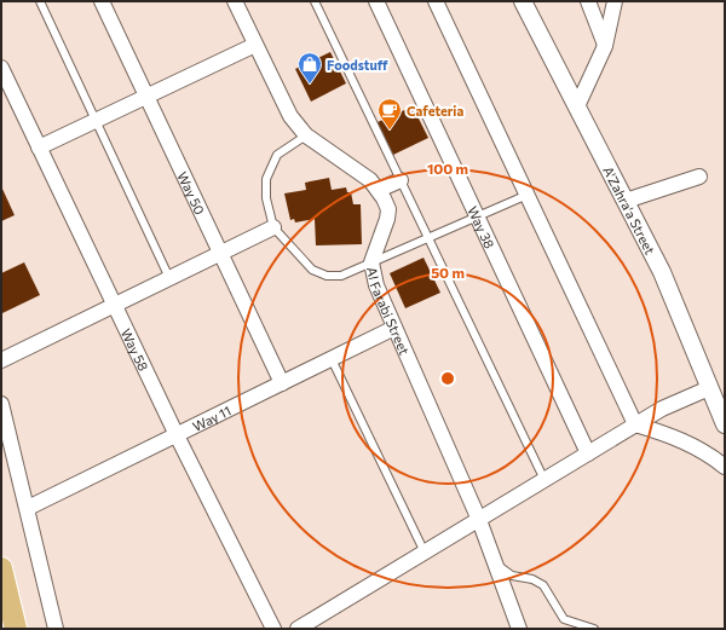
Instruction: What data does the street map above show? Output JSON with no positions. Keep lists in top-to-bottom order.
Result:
{
  "streets": {
    "street": [
      "Way 50",
      "A'Zahra'a Street",
      "Way 38",
      "Al Farabi Street",
      "Way 58",
      "Way 11"
    ]
  },
  "crossings": [
    ["Way 50", "Way 11"],
    ["Al Farabi Street", "Way 11"],
    ["Way 58", "Way 11"]
  ],
  "places": {
    "shop": ["Foodstuff"],
    "cafe": ["Cafeteria"]
  },
  "rings": ["100 m", "50 m"]
}
